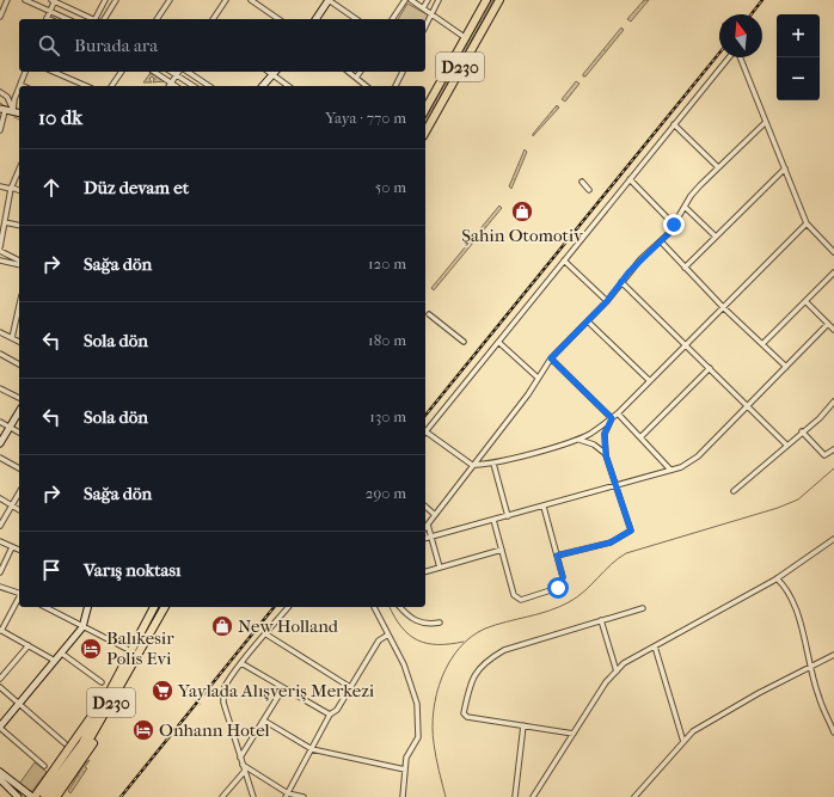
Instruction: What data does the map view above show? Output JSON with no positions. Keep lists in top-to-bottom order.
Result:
{
  "streets": {
    "highway": ["D230"]
  },
  "places": {
    "shop": ["Şahin Otomotiv", "New Holland"],
    "hotel": ["Balıkesir Polis Evi", "Onhann Hotel"],
    "supermarket": ["Yaylada Alışveriş Merkezi"]
  },
  "north": "top",
  "page": {
    "map_buttons": ["+", "−"],
    "search": "Burada ara",
    "heading": ["10 dk", "Yaya · 770 m"],
    "list": [
      ["Düz devam et", "50 m"],
      ["Sağa dön", "120 m"],
      ["Sola dön", "180 m"],
      ["Sola dön", "130 m"],
      ["Sağa dön", "290 m"],
      "Varış noktası"
    ]
  }
}
